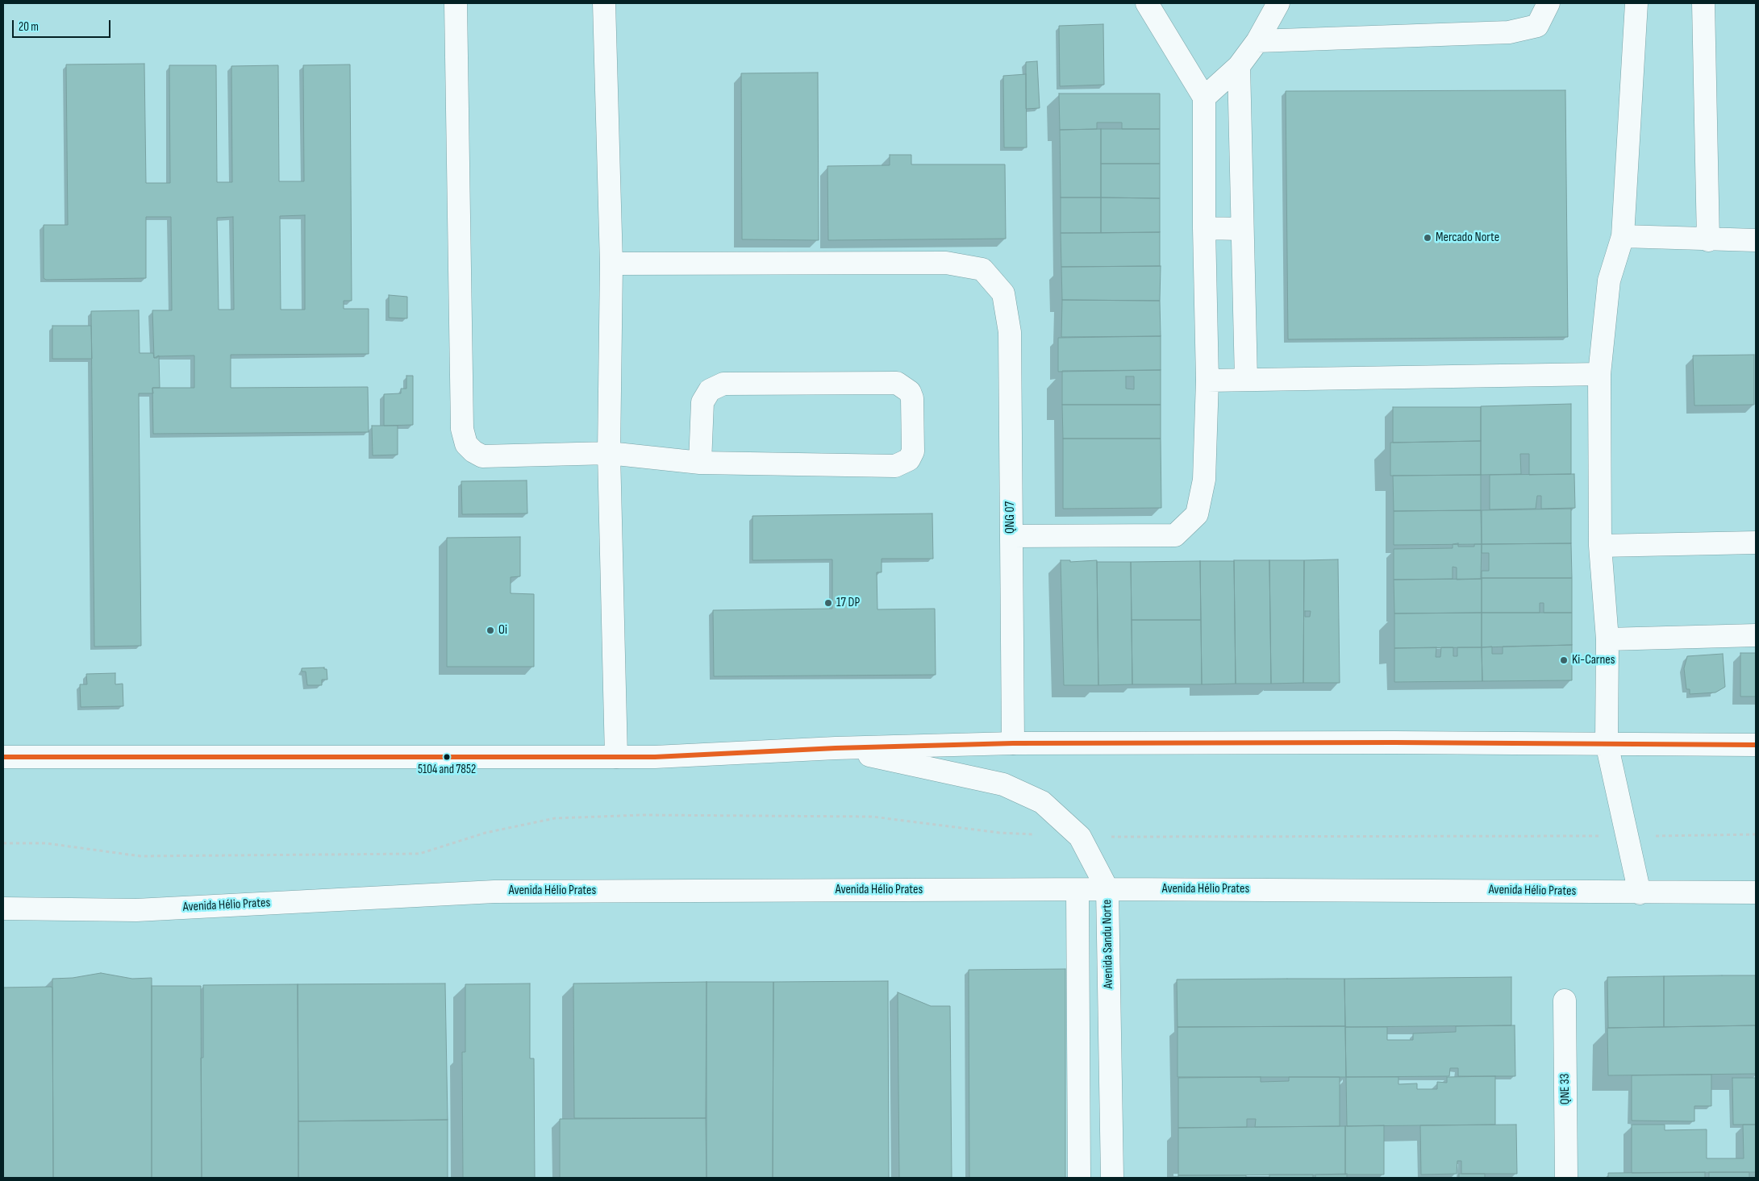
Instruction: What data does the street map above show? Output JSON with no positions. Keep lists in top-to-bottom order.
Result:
{
  "streets": {
    "main road": [
      "QNG 07",
      "Avenida Hélio Prates",
      "Avenida Sandu Norte",
      "QNE 33"
    ]
  },
  "crossings": [
    ["Avenida Hélio Prates", "Avenida Sandu Norte"]
  ],
  "places": [
    "Mercado Norte",
    "17 DP",
    "Oi",
    "Ki-Carnes",
    "5104 and 7852"
  ],
  "scale_bar": "20 m"
}
